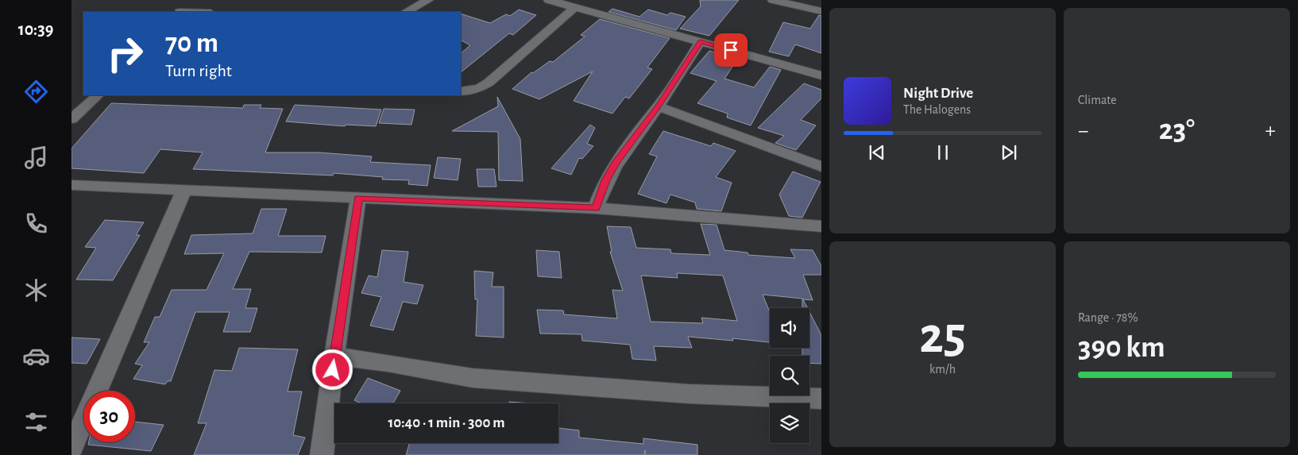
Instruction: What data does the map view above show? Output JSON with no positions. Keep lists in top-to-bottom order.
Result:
{
  "page": {
    "tabs": "10:39",
    "tile": [
      "Climate",
      ["25", "km/h"],
      ["Range · 78%", "390 km"]
    ],
    "turn": ["70 m", "Turn right"],
    "song": ["Night Drive", "The Halogens"],
    "heat": ["−", "23°", "+"],
    "limit": "30",
    "trip": "10:40 · 1 min · 300 m"
  }
}
